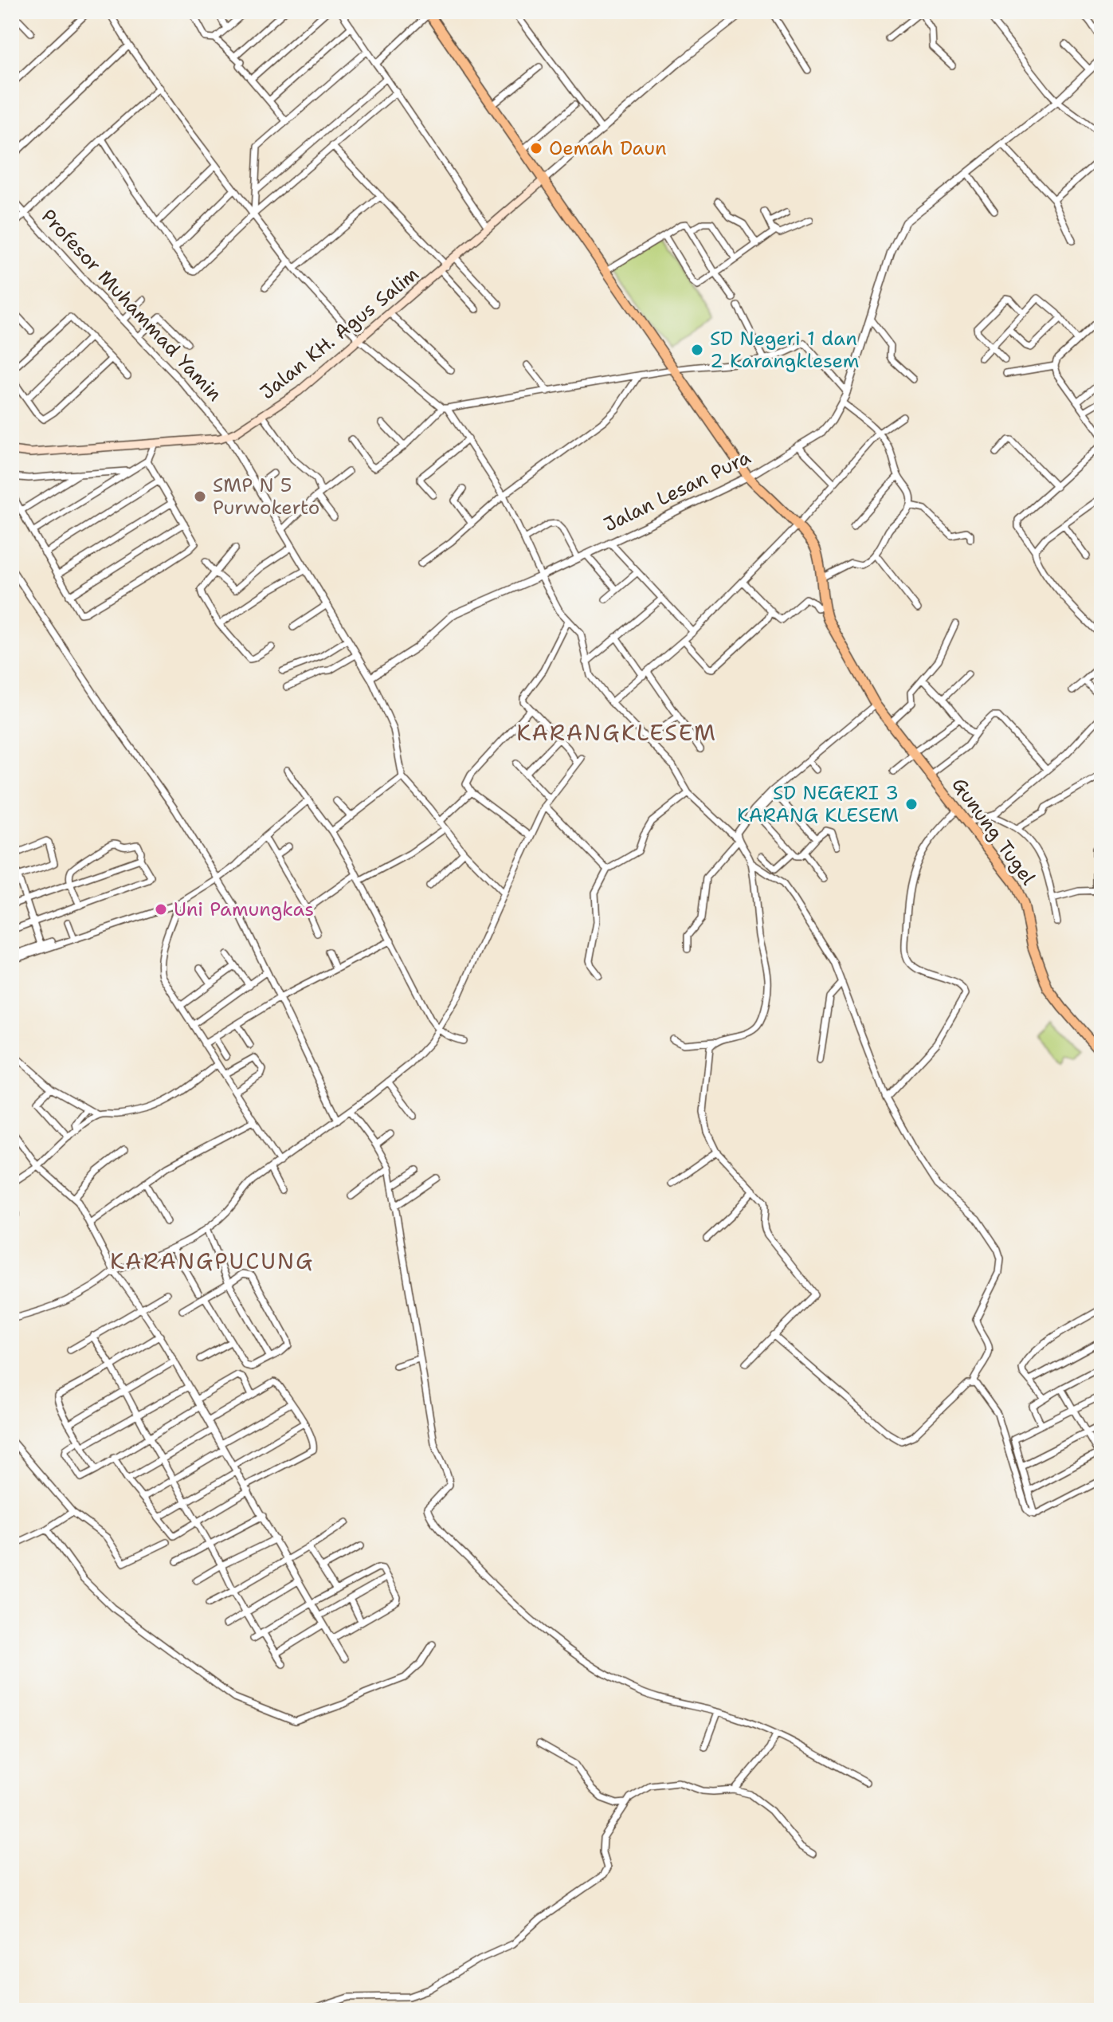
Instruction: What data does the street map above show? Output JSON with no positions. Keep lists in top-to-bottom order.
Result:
{
  "streets": {
    "main road": ["Jalan KH. Agus Salim", "Gunung Tugel"],
    "street": ["Profesor Muhammad Yamin", "Jalan Lesan Pura"]
  },
  "crossings": [
    ["Profesor Muhammad Yamin", "Jalan KH. Agus Salim"],
    ["Jalan KH. Agus Salim", "Gunung Tugel"],
    ["Jalan Lesan Pura", "Gunung Tugel"]
  ],
  "districts": ["KARANGKLESEM", "KARANGPUCUNG"],
  "places": [
    "Oemah Daun",
    "SD Negeri 1 dan 2 Karangklesem",
    "SMP N 5 Purwokerto",
    "SD NEGERI 3 KARANG KLESEM",
    "Uni Pamungkas"
  ]
}
